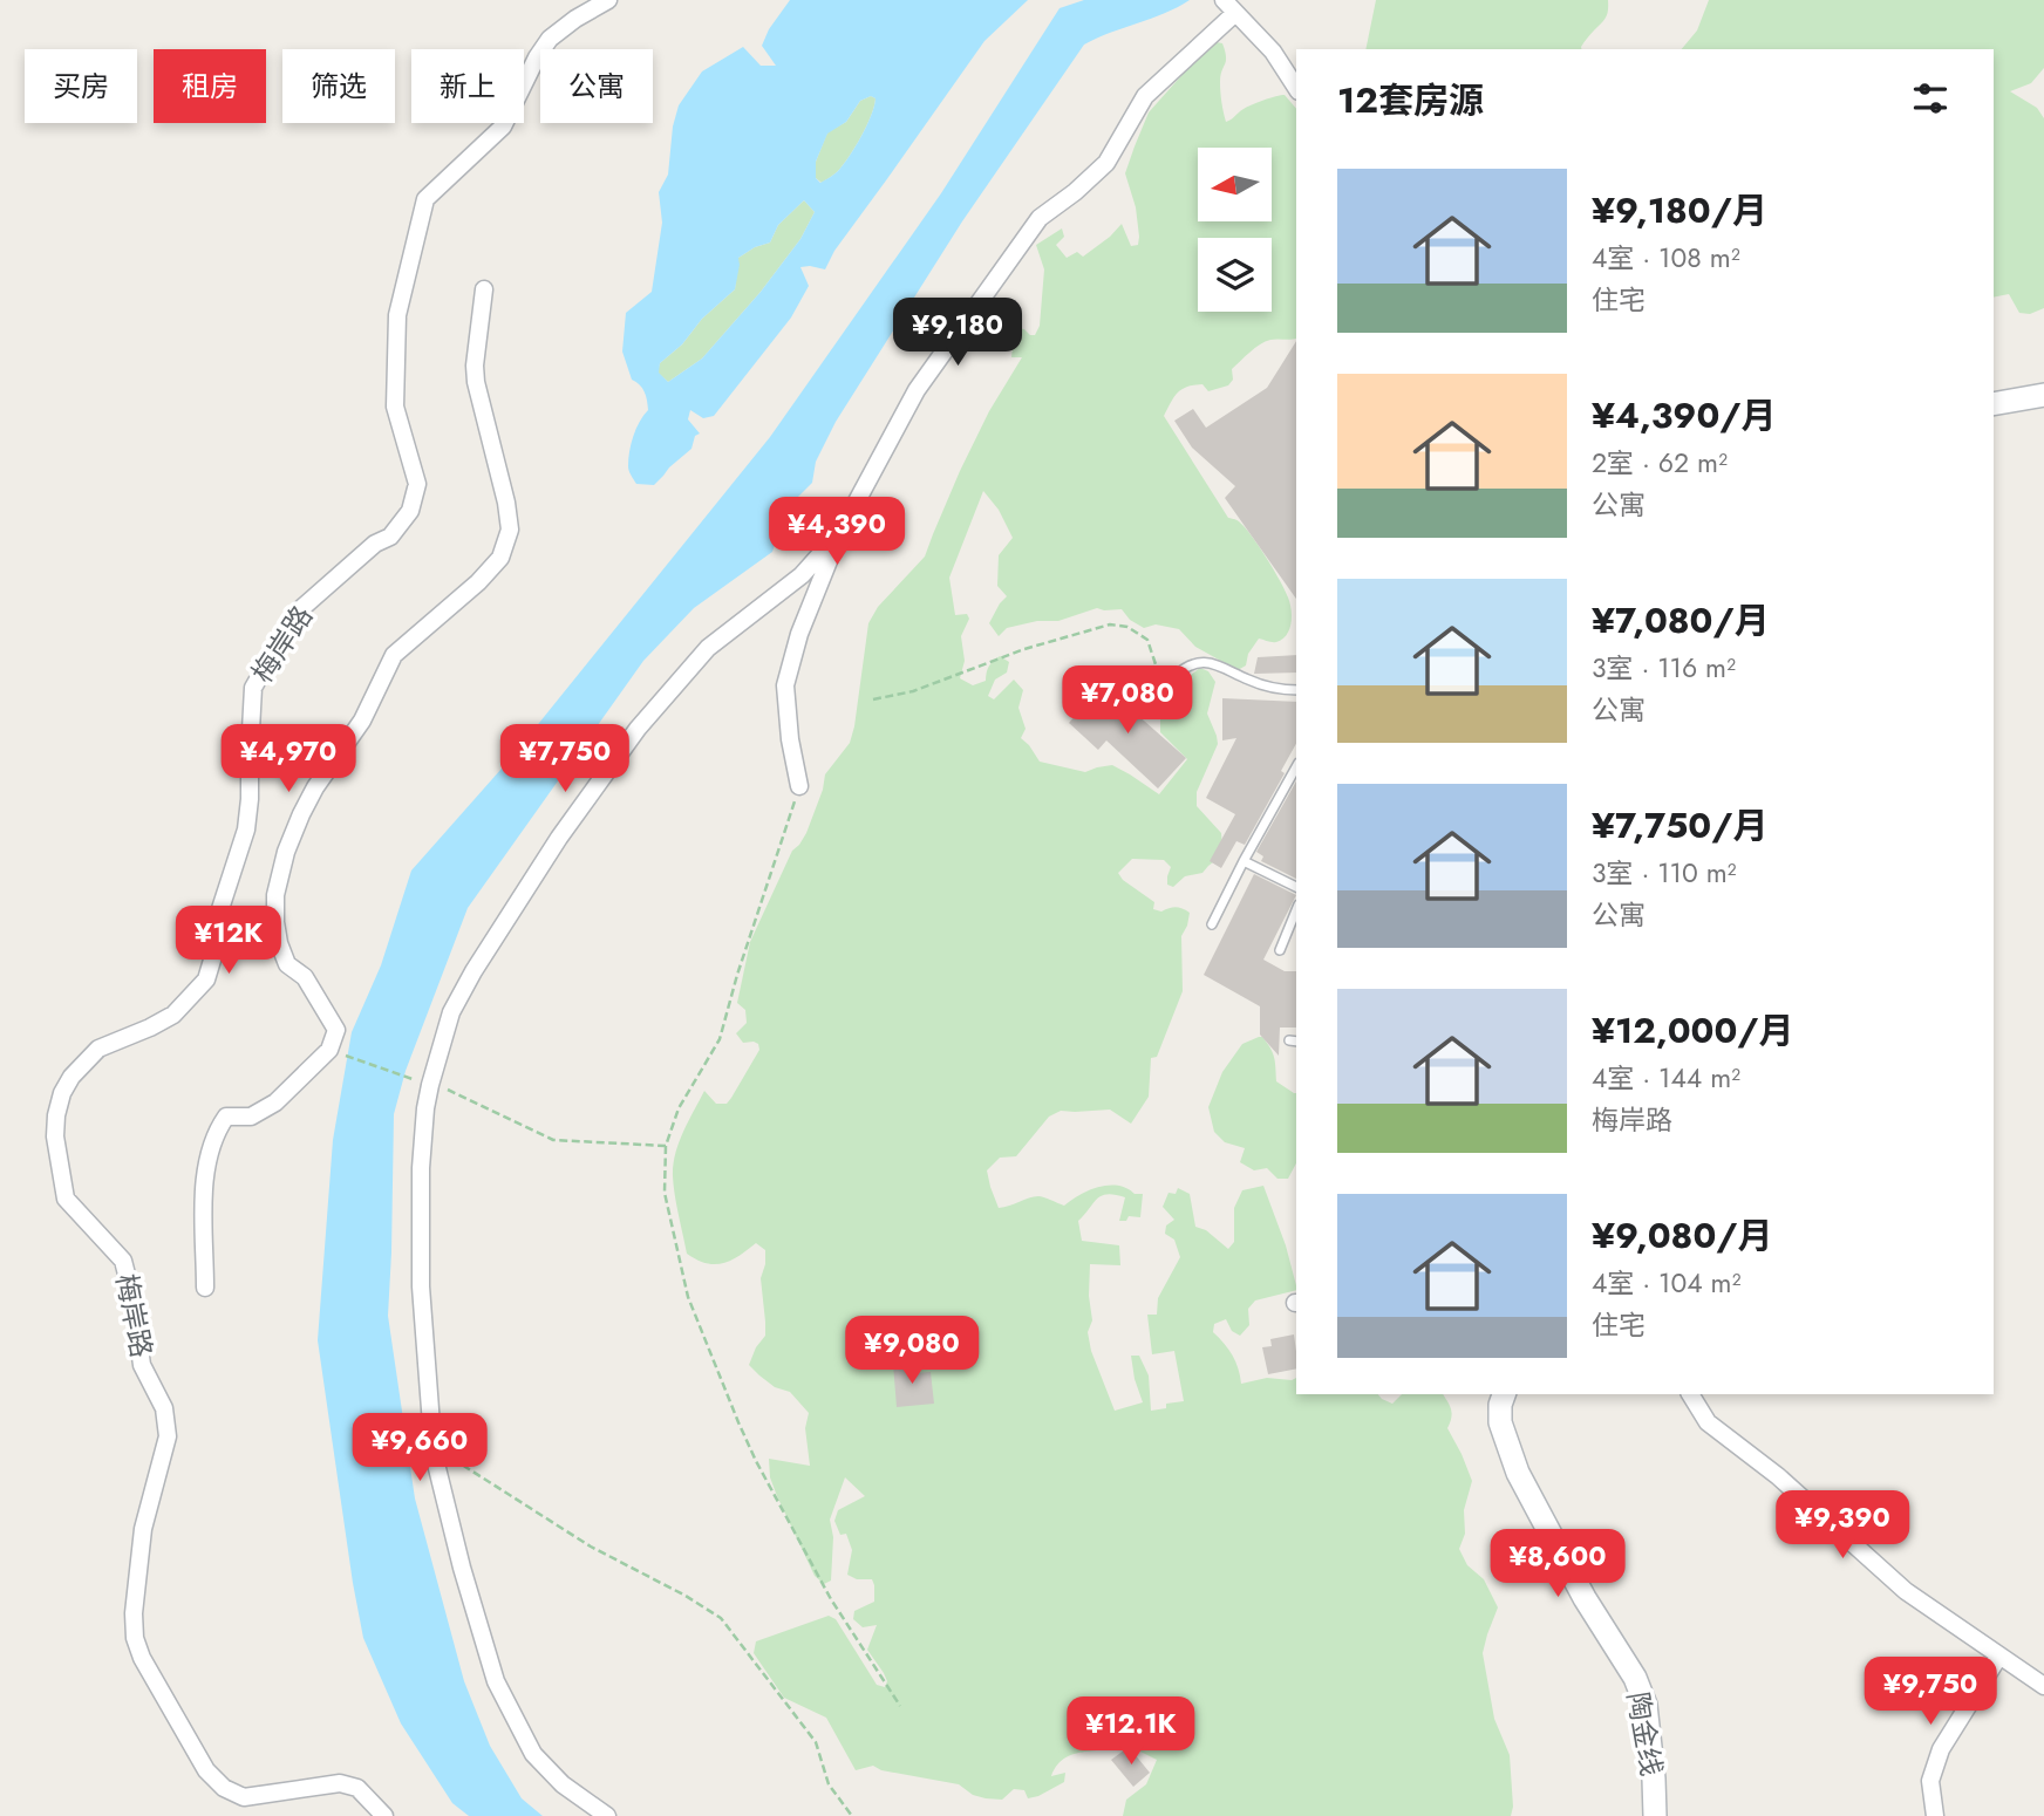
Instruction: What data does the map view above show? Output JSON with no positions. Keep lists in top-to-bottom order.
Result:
{
  "streets": {
    "street": ["梅岸路", "陶金线"]
  },
  "north": "left",
  "page": {
    "chip": [
      "买房",
      "租房",
      "筛选",
      "新上",
      "公寓"
    ],
    "heading": "12套房源",
    "list": [
      {
        "name": "¥9,180/月",
        "note": "4室 · 108 m² · 住宅"
      },
      {
        "name": "¥4,390/月",
        "note": "2室 · 62 m² · 公寓"
      },
      {
        "name": "¥7,080/月",
        "note": "3室 · 116 m² · 公寓"
      },
      {
        "name": "¥7,750/月",
        "note": "3室 · 110 m² · 公寓"
      },
      {
        "name": "¥12,000/月",
        "note": "4室 · 144 m² · 梅岸路"
      },
      {
        "name": "¥9,080/月",
        "note": "4室 · 104 m² · 住宅"
      }
    ],
    "price": [
      "¥9,180",
      "¥4,390",
      "¥7,080",
      "¥4,970",
      "¥7,750",
      "¥12K",
      "¥9,080",
      "¥9,660",
      "¥9,390",
      "¥8,600",
      "¥9,750",
      "¥12.1K"
    ]
  }
}
